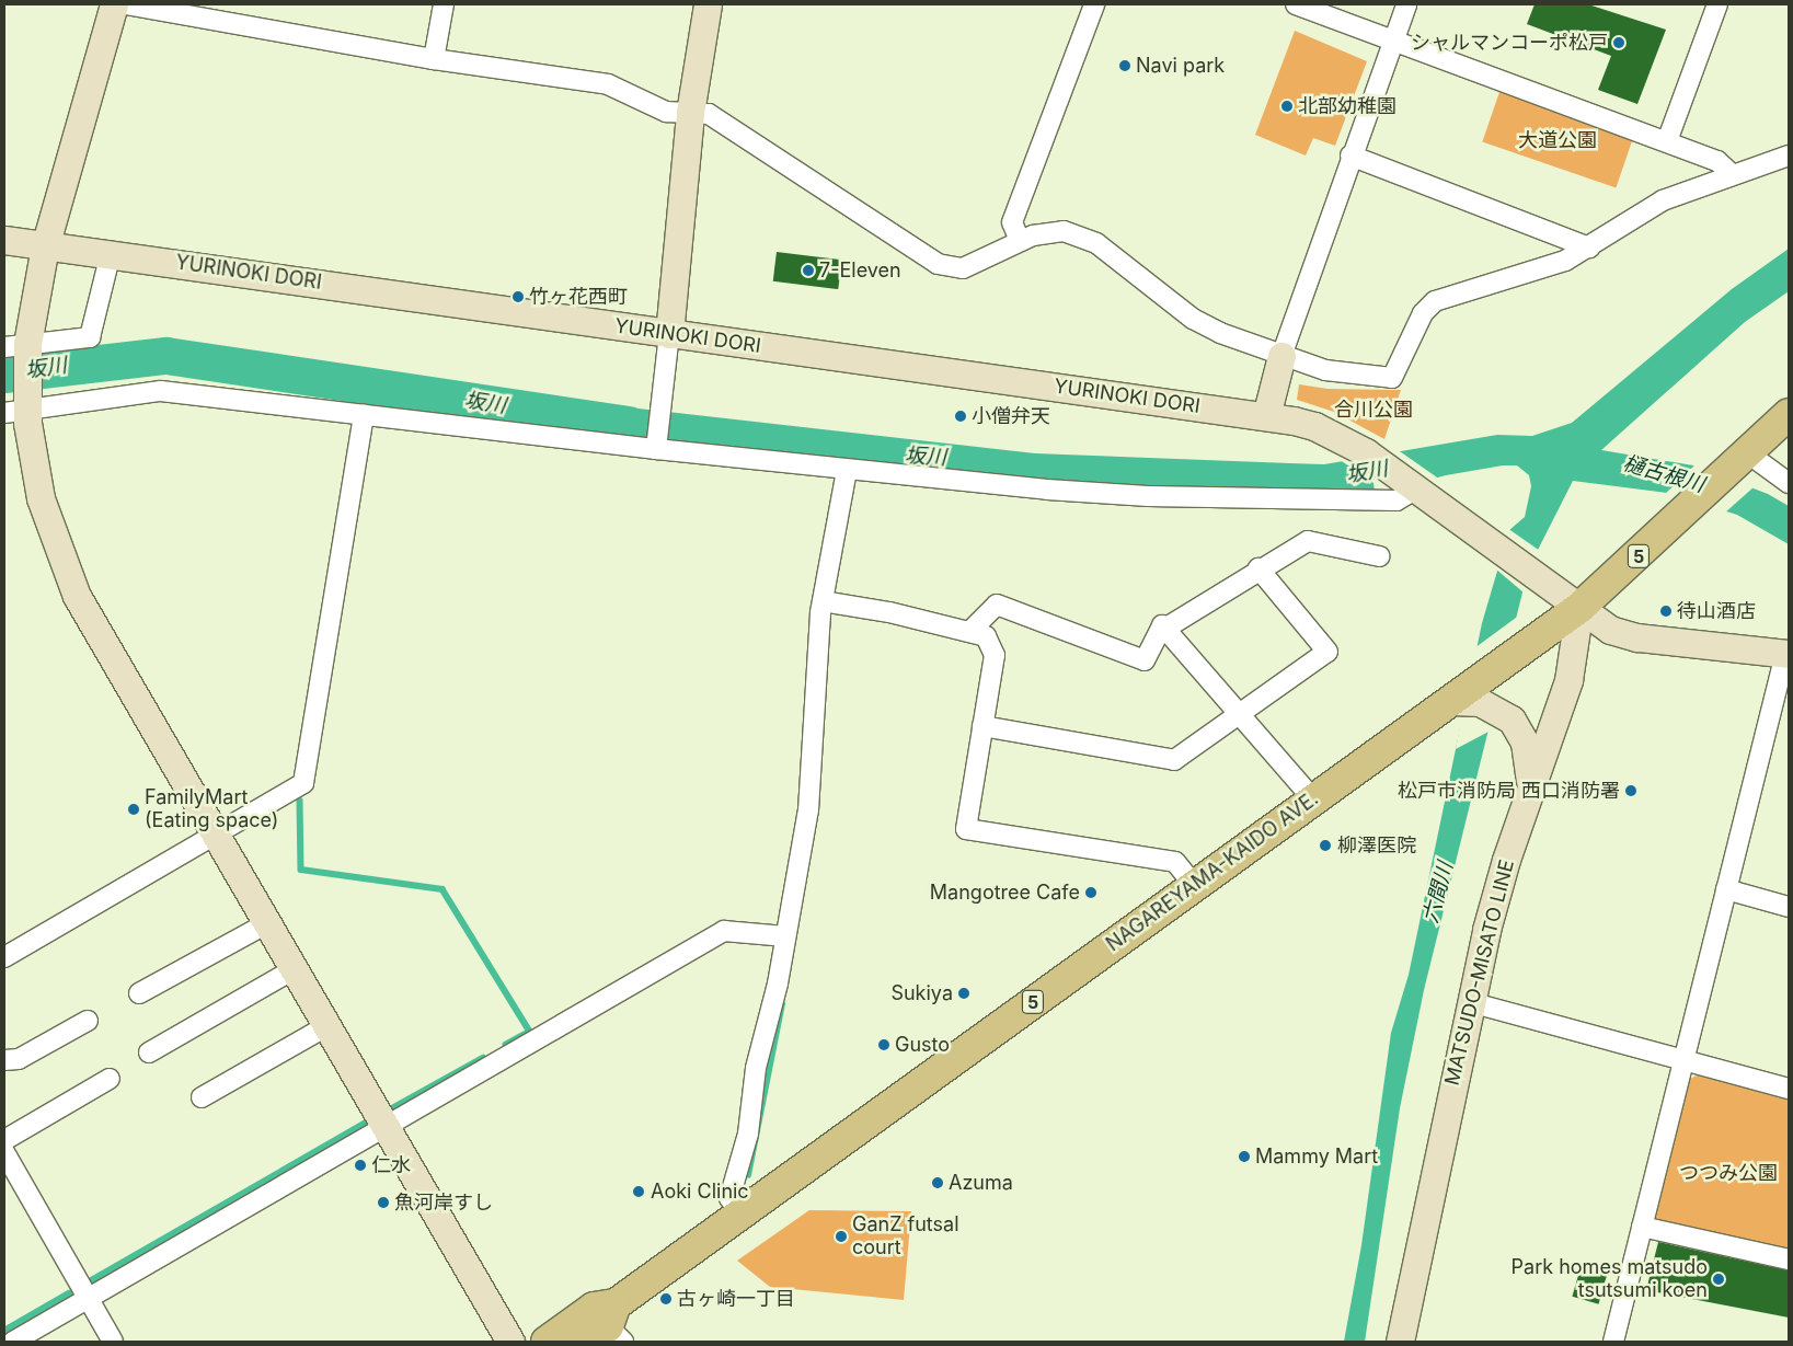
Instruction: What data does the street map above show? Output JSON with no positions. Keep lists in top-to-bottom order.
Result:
{
  "streets": {
    "main road": ["5", "NAGAREYAMA-KAIDO AVE."],
    "street": ["YURINOKI DORI", "MATSUDO-MISATO LINE"]
  },
  "crossings": [
    ["YURINOKI DORI", "NAGAREYAMA-KAIDO AVE."],
    ["YURINOKI DORI", "MATSUDO-MISATO LINE"],
    ["NAGAREYAMA-KAIDO AVE.", "MATSUDO-MISATO LINE"]
  ],
  "water": ["坂川", "樋古根川", "六間川"],
  "parks": ["大道公園", "合川公園", "つつみ公園"],
  "places": [
    "シャルマンコーポ松戸",
    "Navi park",
    "北部幼稚園",
    "7-Eleven",
    "竹ヶ花西町",
    "小僧弁天",
    "待山酒店",
    "松戸市消防局 西口消防署",
    "FamilyMart (Eating space)",
    "柳澤医院",
    "Mangotree Cafe",
    "Sukiya",
    "Gusto",
    "Mammy Mart",
    "仁水",
    "Azuma",
    "Aoki Clinic",
    "魚河岸すし",
    "GanZ futsal court",
    "Park homes matsudo tsutsumi koen",
    "古ヶ崎一丁目"
  ]
}
